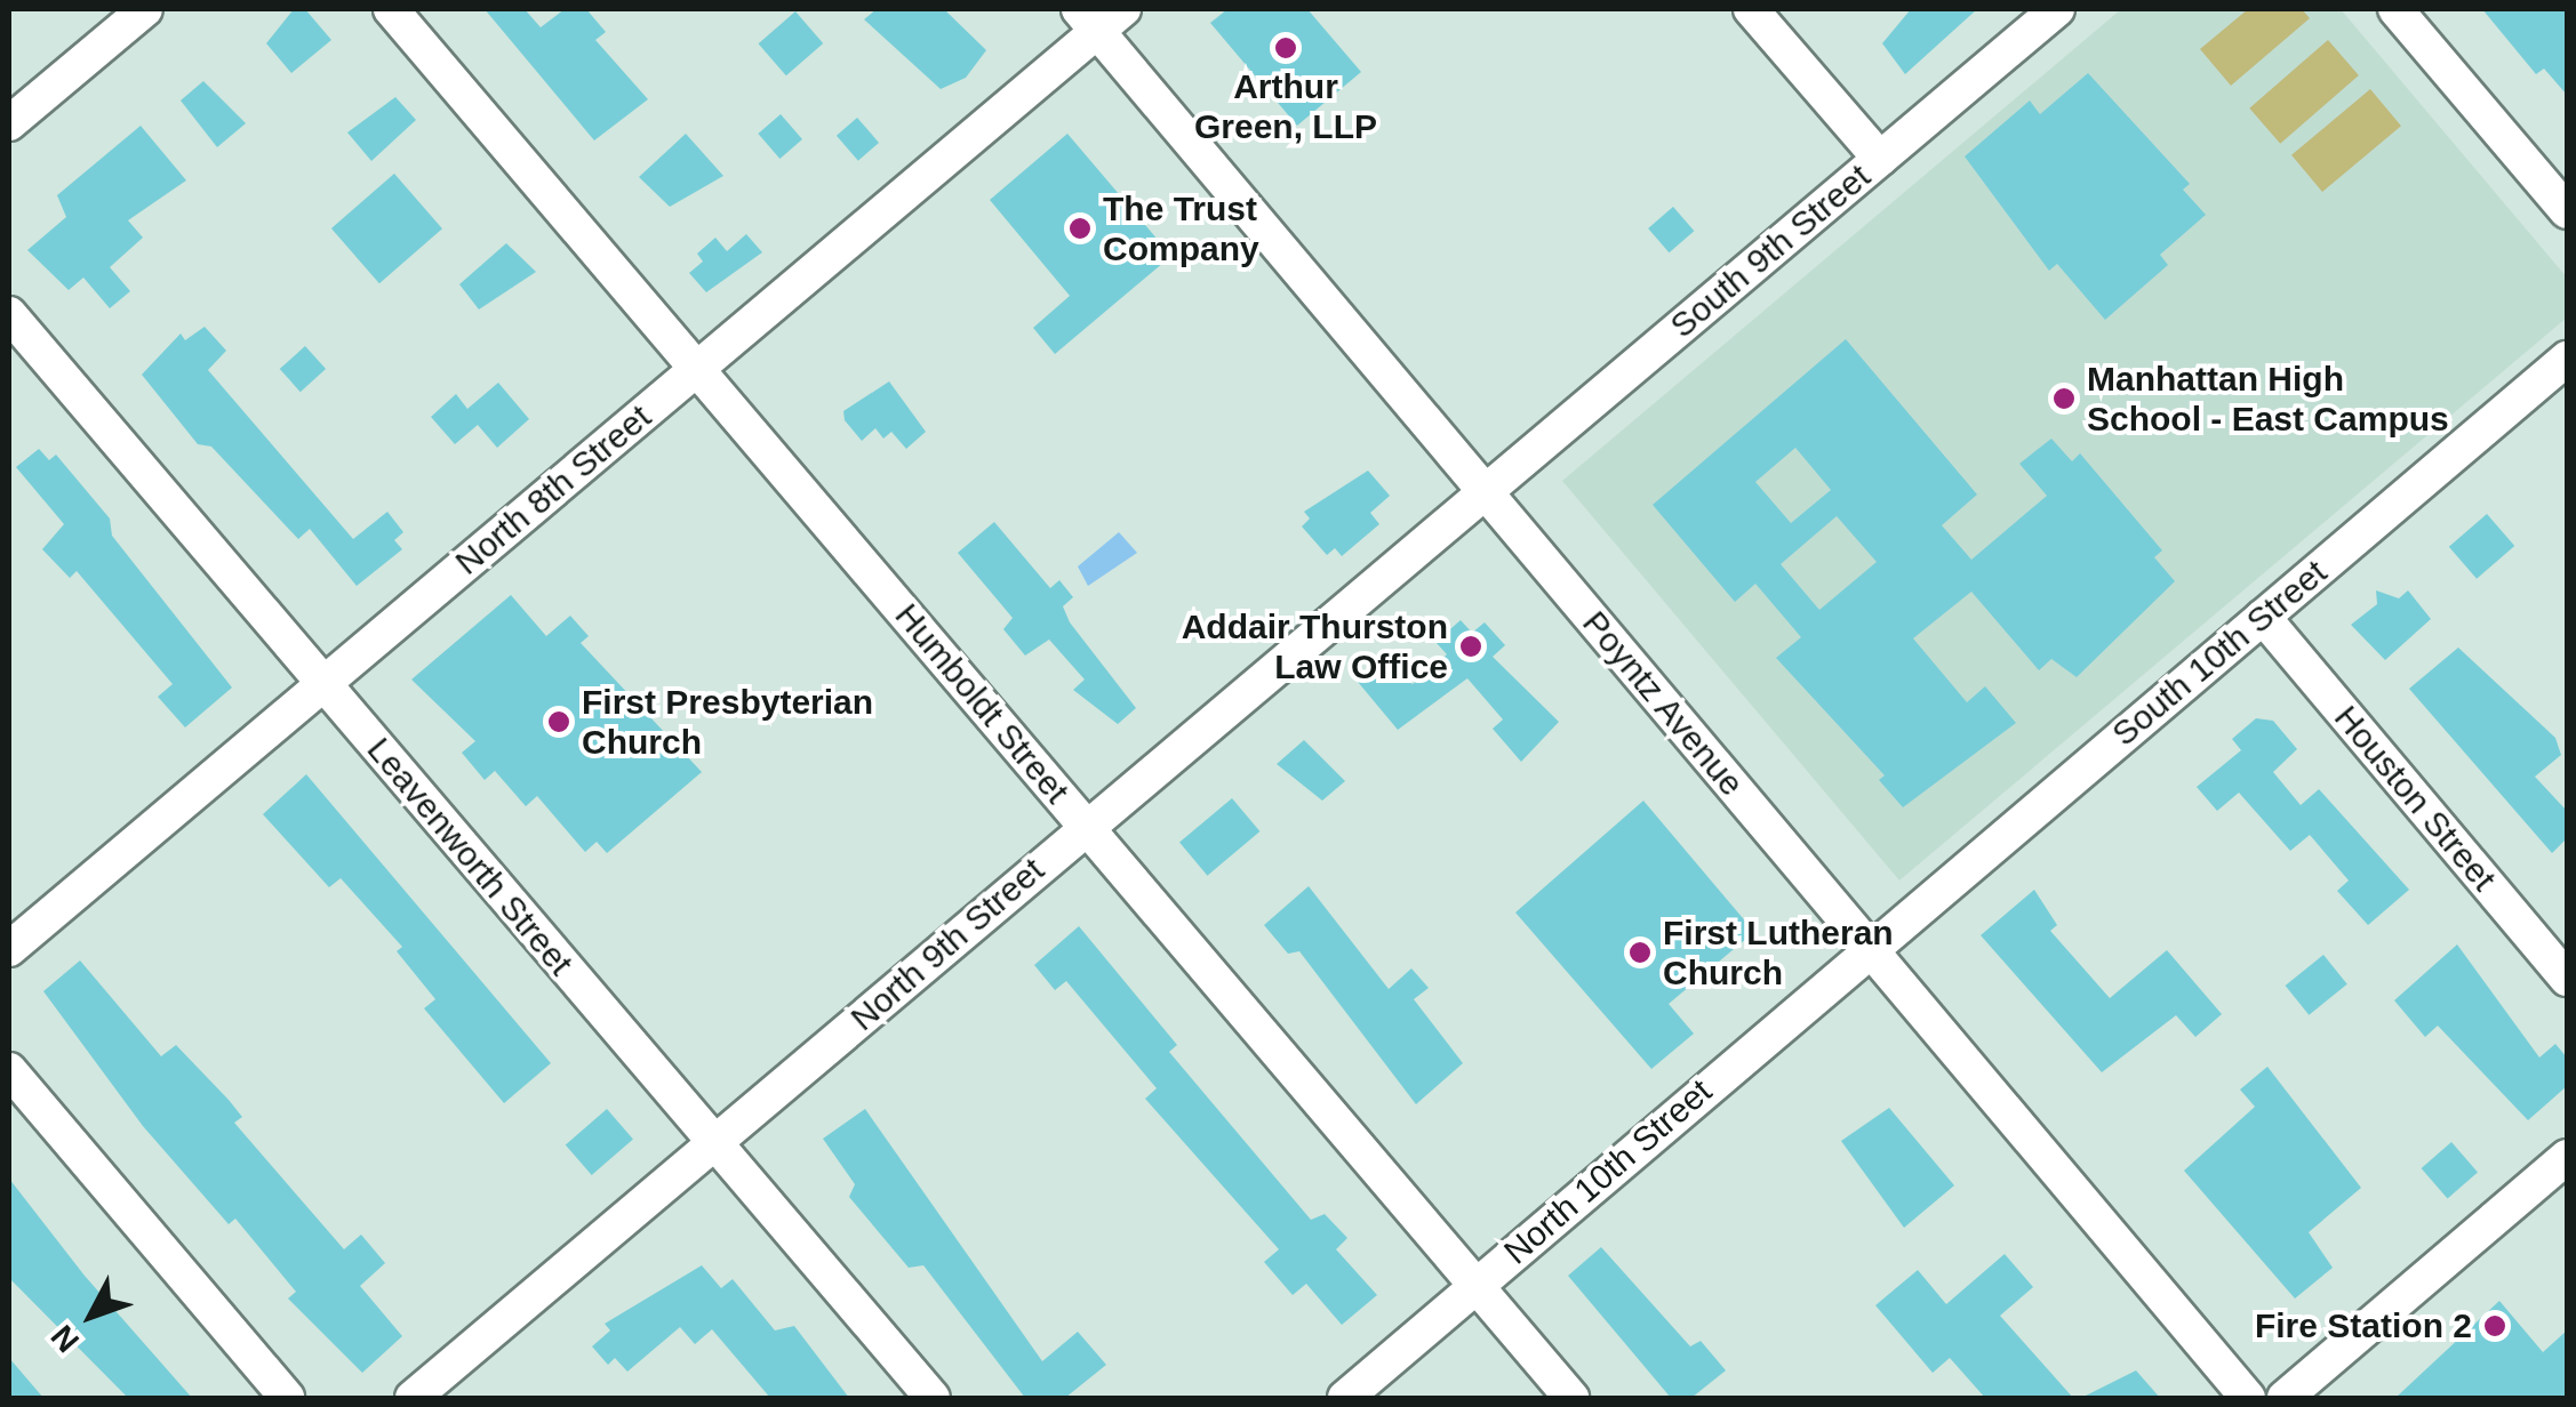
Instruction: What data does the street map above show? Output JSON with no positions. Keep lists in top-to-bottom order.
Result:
{
  "streets": {
    "street": [
      "South 9th Street",
      "North 8th Street",
      "South 10th Street",
      "Humboldt Street",
      "Poyntz Avenue",
      "Houston Street",
      "Leavenworth Street",
      "North 9th Street",
      "North 10th Street"
    ]
  },
  "crossings": [
    ["South 9th Street", "Poyntz Avenue"],
    ["South 9th Street", "North 9th Street"],
    ["North 8th Street", "Humboldt Street"],
    ["North 8th Street", "Poyntz Avenue"],
    ["North 8th Street", "Leavenworth Street"],
    ["South 10th Street", "Poyntz Avenue"],
    ["South 10th Street", "Houston Street"],
    ["South 10th Street", "North 10th Street"],
    ["Humboldt Street", "North 9th Street"],
    ["Humboldt Street", "North 10th Street"],
    ["Poyntz Avenue", "North 9th Street"],
    ["Poyntz Avenue", "North 10th Street"],
    ["Leavenworth Street", "North 9th Street"]
  ],
  "places": [
    "Arthur Green, LLP",
    "The Trust Company",
    "Manhattan High School - East Campus",
    "Addair Thurston Law Office",
    "First Presbyterian Church",
    "First Lutheran Church",
    "Fire Station 2"
  ],
  "north": "bottom left"
}
